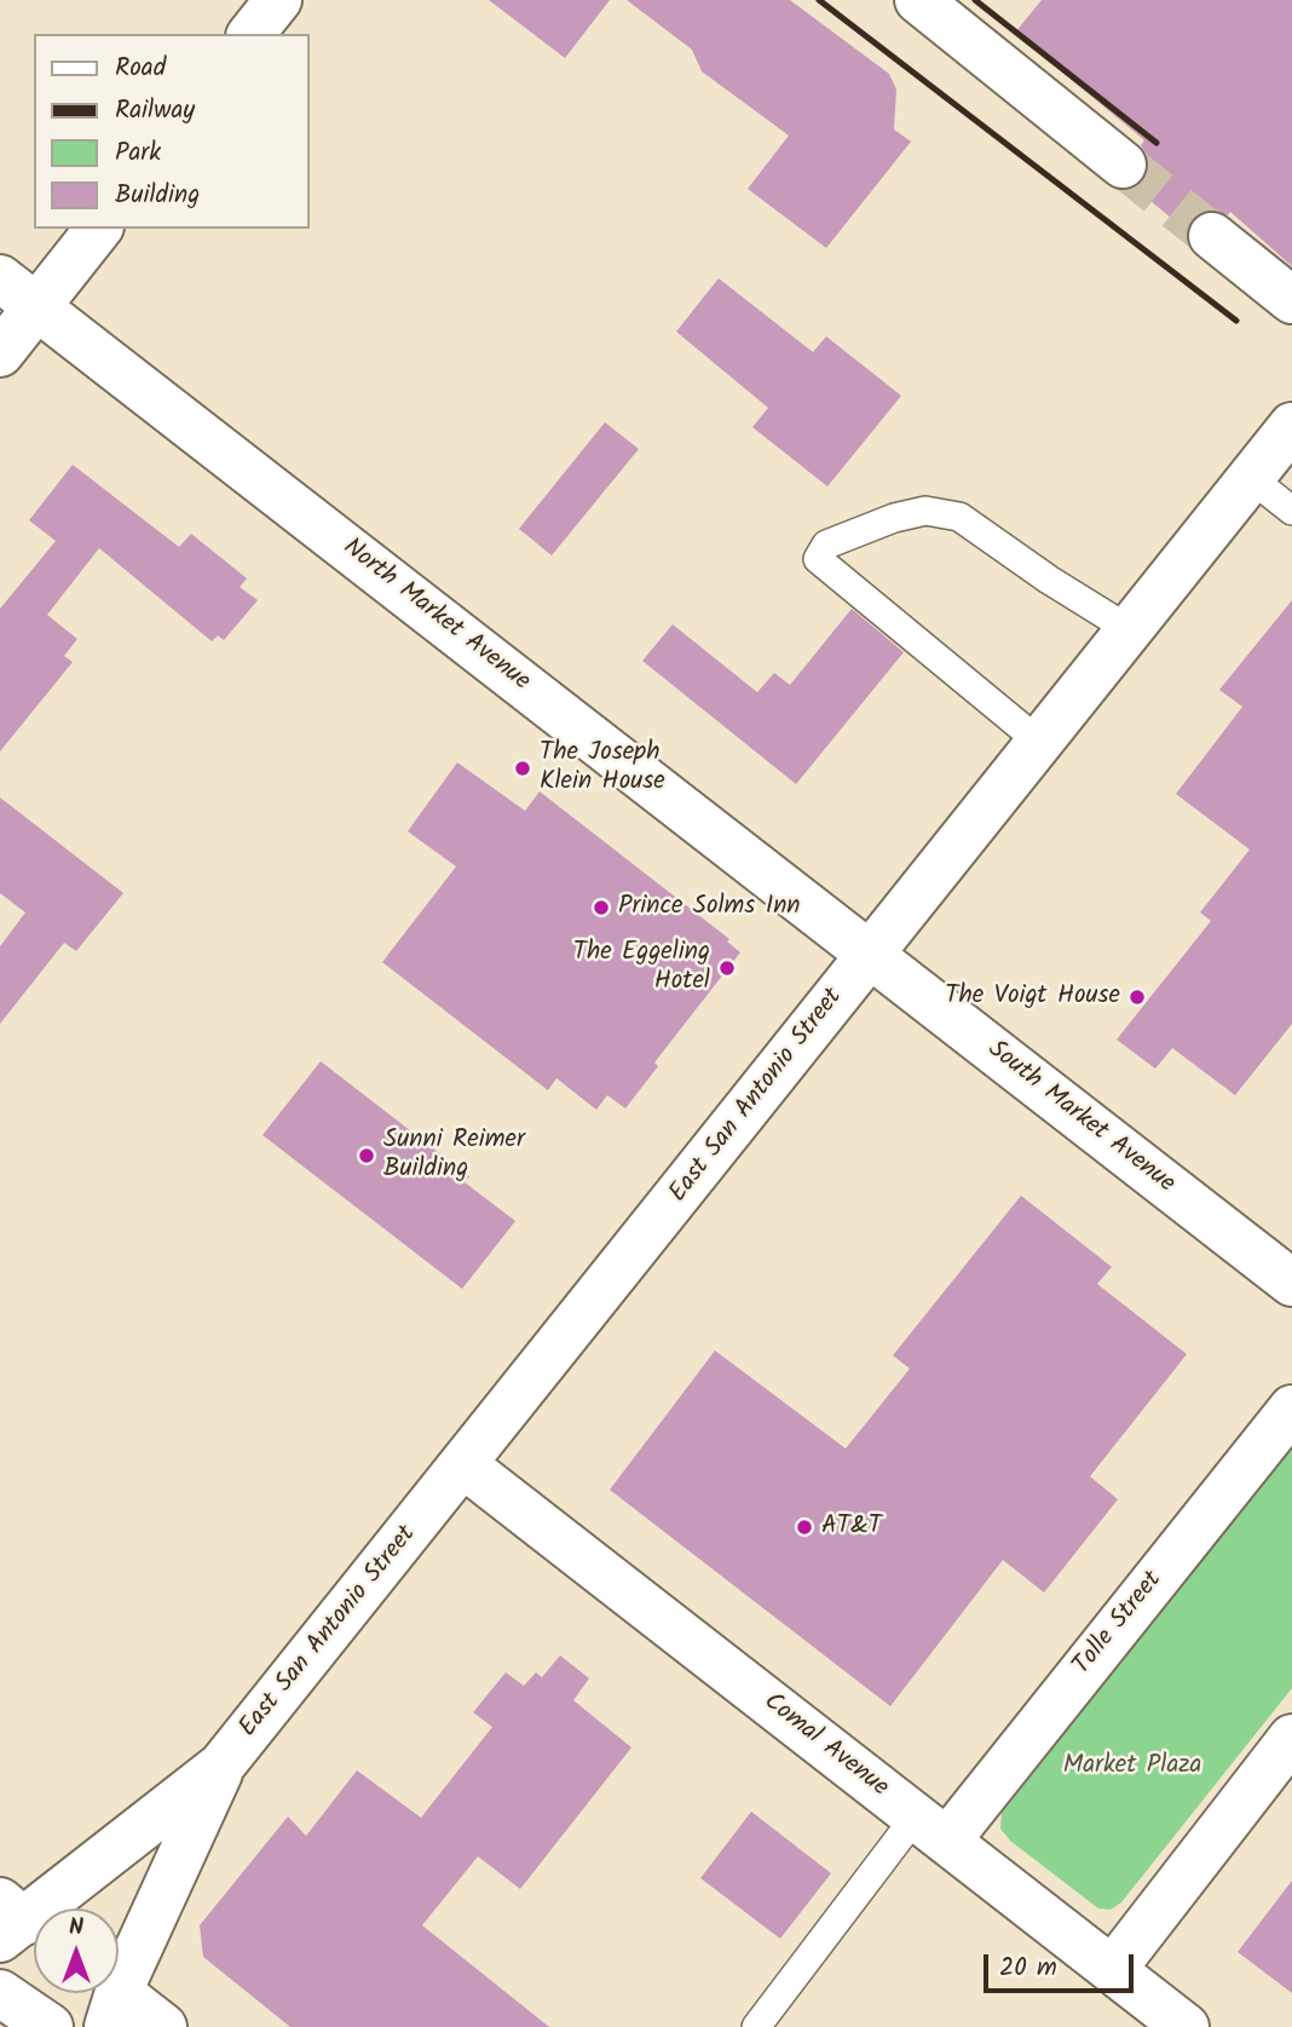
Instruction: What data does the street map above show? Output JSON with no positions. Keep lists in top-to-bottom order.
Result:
{
  "streets": {
    "street": [
      "North Market Avenue",
      "East San Antonio Street",
      "South Market Avenue",
      "Tolle Street",
      "Comal Avenue"
    ]
  },
  "crossings": [
    ["North Market Avenue", "East San Antonio Street"],
    ["North Market Avenue", "South Market Avenue"],
    ["East San Antonio Street", "South Market Avenue"],
    ["East San Antonio Street", "Comal Avenue"],
    ["Tolle Street", "Comal Avenue"]
  ],
  "parks": ["Market Plaza"],
  "places": [
    "The Joseph Klein House",
    "Prince Solms Inn",
    "The Eggeling Hotel",
    "The Voigt House",
    "Sunni Reimer Building",
    "AT&T"
  ],
  "legend": [
    "Road",
    "Railway",
    "Park",
    "Building"
  ],
  "scale_bar": "20 m",
  "north": "top"
}
